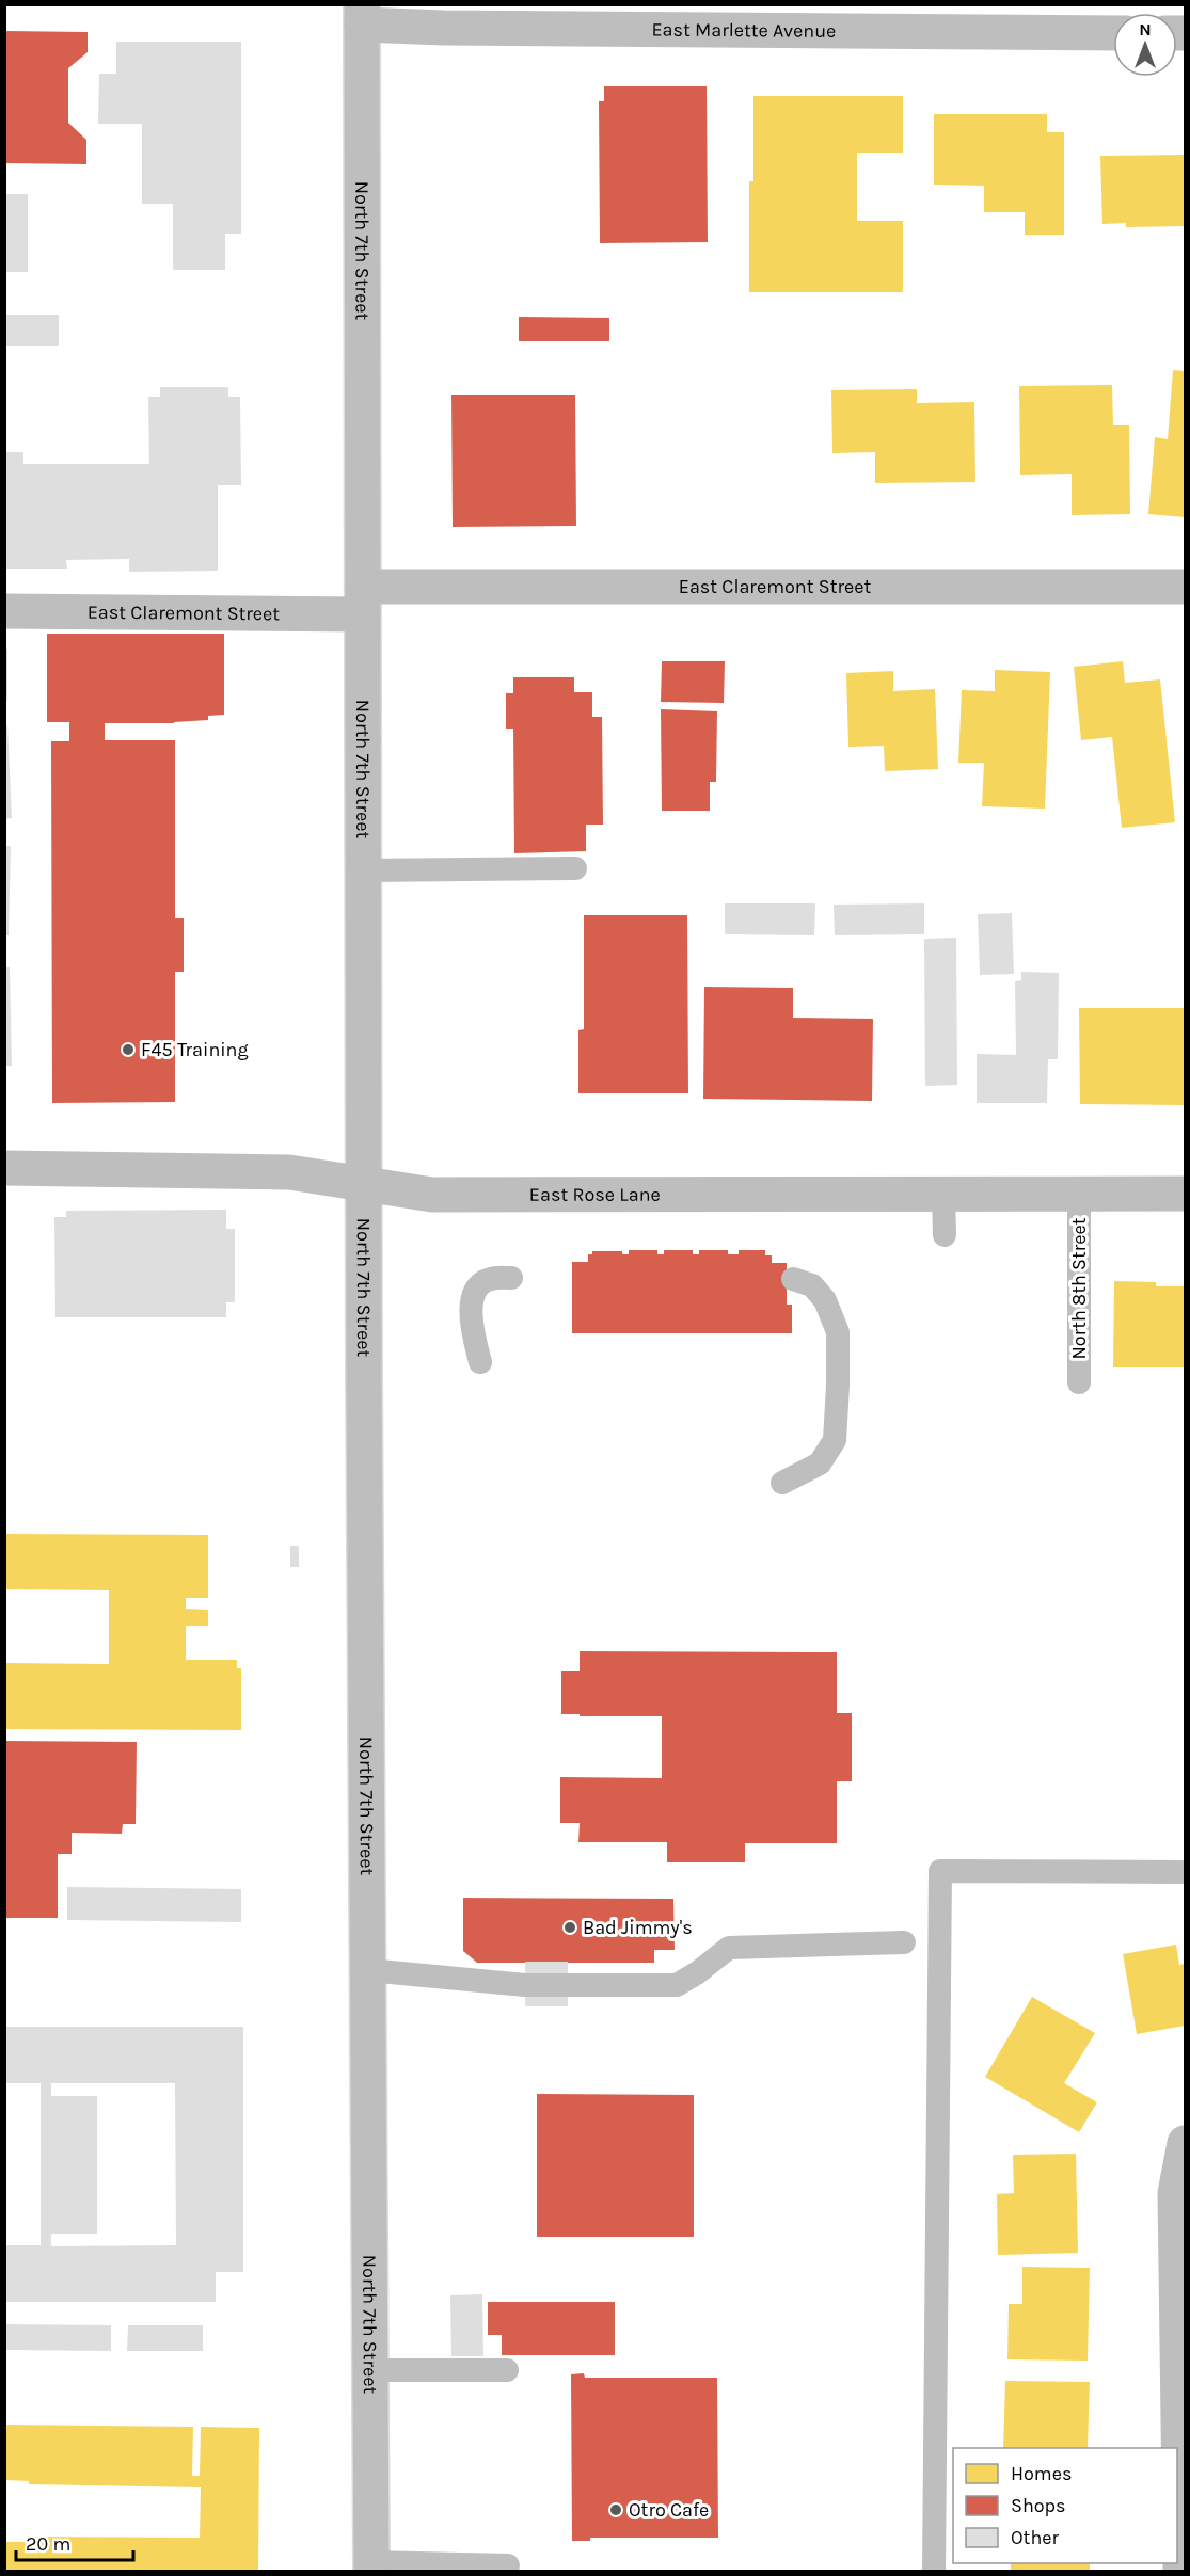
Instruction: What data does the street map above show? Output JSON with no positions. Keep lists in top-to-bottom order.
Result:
{
  "streets": {
    "street": [
      "East Marlette Avenue",
      "North 7th Street",
      "East Claremont Street",
      "East Rose Lane"
    ],
    "lane": ["North 8th Street"]
  },
  "crossings": [
    ["East Marlette Avenue", "North 7th Street"],
    ["North 7th Street", "East Claremont Street"],
    ["North 7th Street", "East Rose Lane"],
    ["East Rose Lane", "North 8th Street"]
  ],
  "places": ["F45 Training", "Bad Jimmy's", "Otro Cafe"],
  "legend": ["Homes", "Shops", "Other"],
  "scale_bar": "20 m",
  "north": "top"
}
